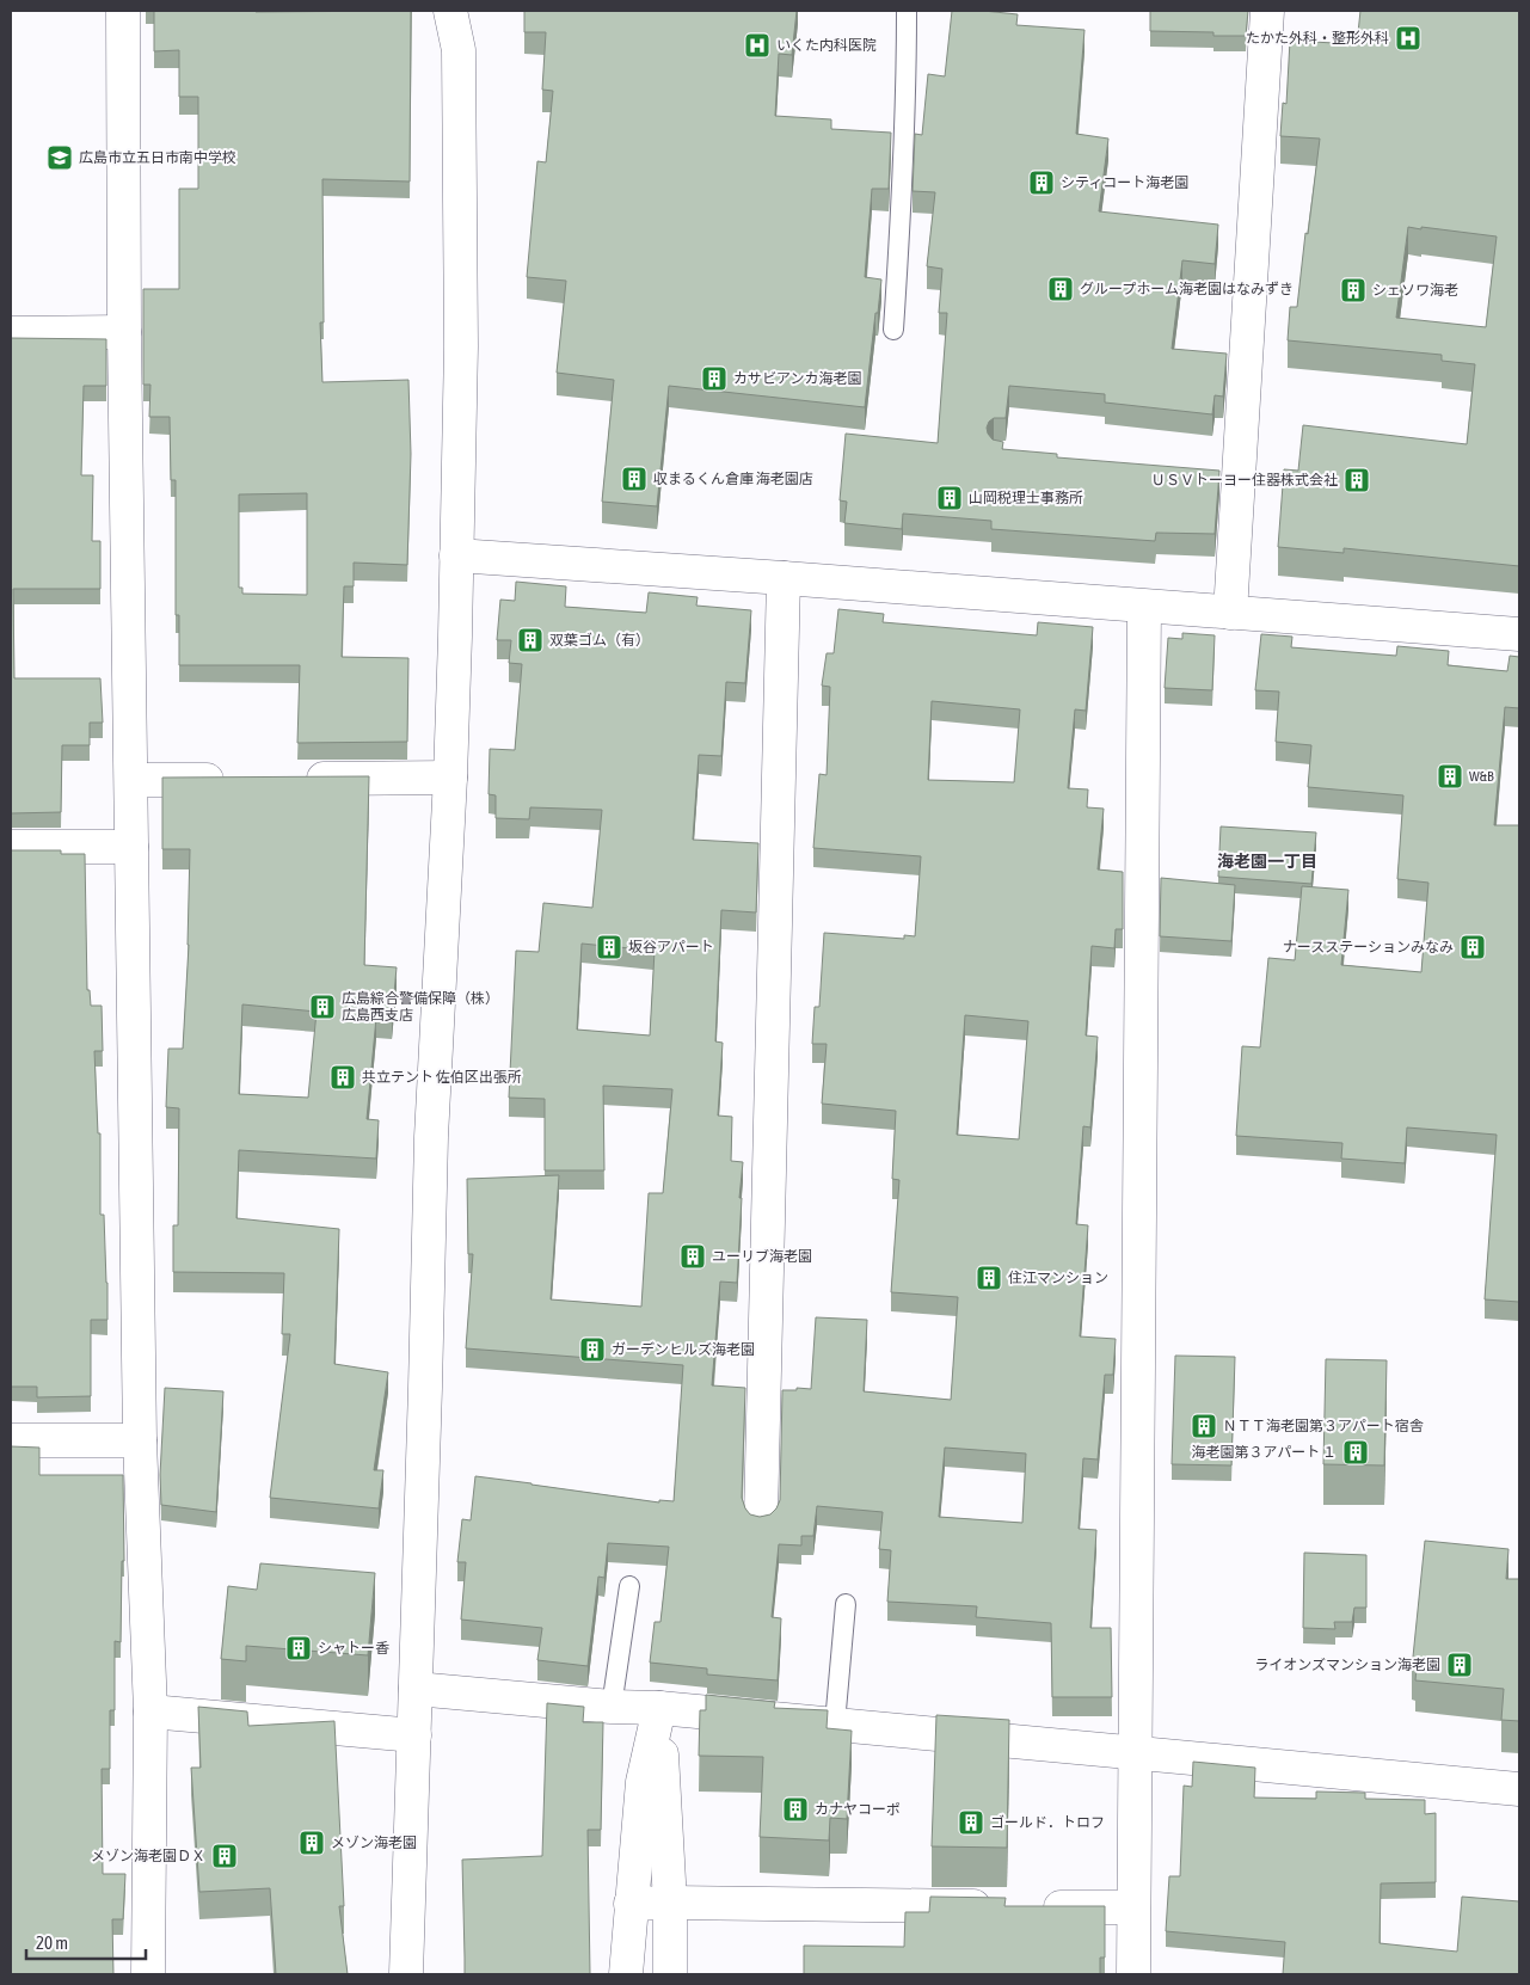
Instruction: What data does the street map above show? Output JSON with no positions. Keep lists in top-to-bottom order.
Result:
{
  "districts": ["海老園一丁目"],
  "places": {
    "hospital": ["たかた外科・整形外科", "いくた内科医院"],
    "school or university": ["広島市立五日市南中学校"],
    "building": [
      "シティコート海老園",
      "グループホーム海老園はなみずき",
      "シェソワ海老",
      "カサビアンカ海老園",
      "収まるくん倉庫 海老園店",
      "ＵＳＶトーヨー住器株式会社",
      "山岡税理士事務所",
      "双葉ゴム（有）",
      "W&B",
      "坂谷アパート",
      "ナースステーションみなみ",
      "広島綜合警備保障（株） 広島西支店",
      "共立テント 佐伯区出張所",
      "ユーリブ海老園",
      "住江マンション",
      "ガーデンヒルズ海老園",
      "ＮＴＴ海老園第３アパート宿舎",
      "海老園第３アパート １",
      "シャトー香",
      "ライオンズマンション海老園",
      "カナヤコーポ",
      "ゴールド．トロフ",
      "メゾン海老園",
      "メゾン海老園ＤＸ"
    ]
  },
  "scale_bar": "20 m"
}
